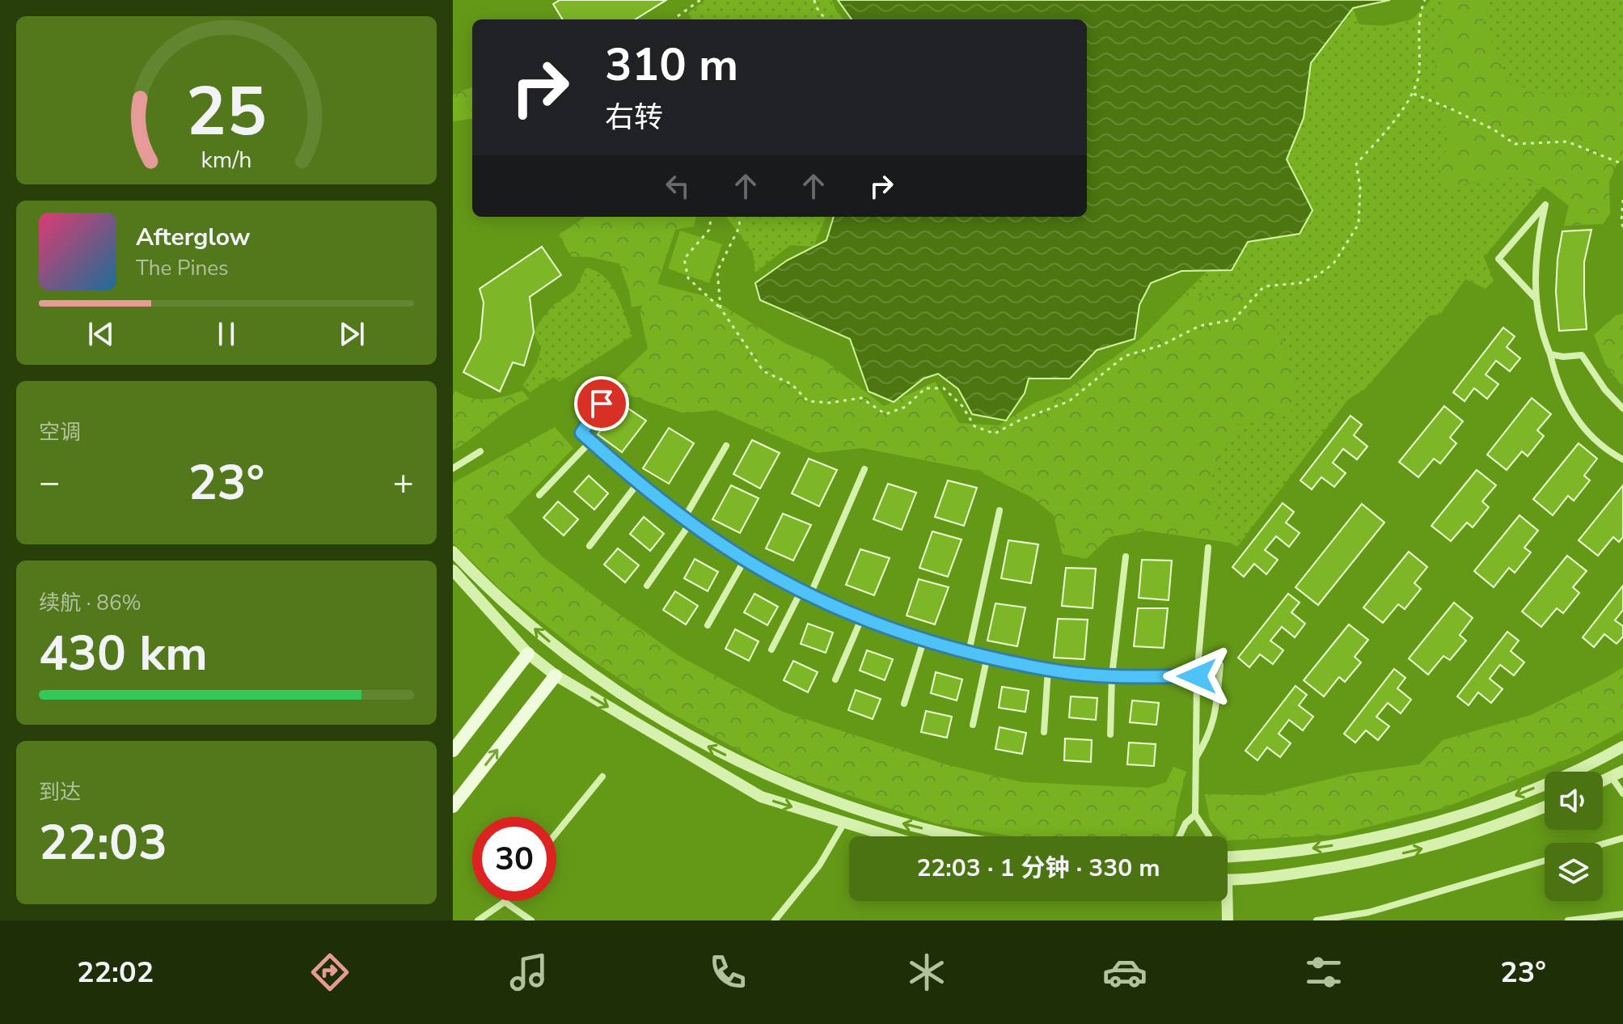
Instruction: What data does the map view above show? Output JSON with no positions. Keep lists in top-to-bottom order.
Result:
{
  "page": {
    "turn": ["310 m", "右转"],
    "song": ["Afterglow", "The Pines"],
    "tile": [
      "空调",
      ["续航 · 86%", "430 km"],
      ["到达", "22:03"]
    ],
    "heat": ["−", "23°", "+"],
    "limit": "30",
    "trip": "22:03 · 1 分钟 · 330 m",
    "tabs": ["22:02", "23°"],
    "gauge": ["25", "km/h"]
  }
}
